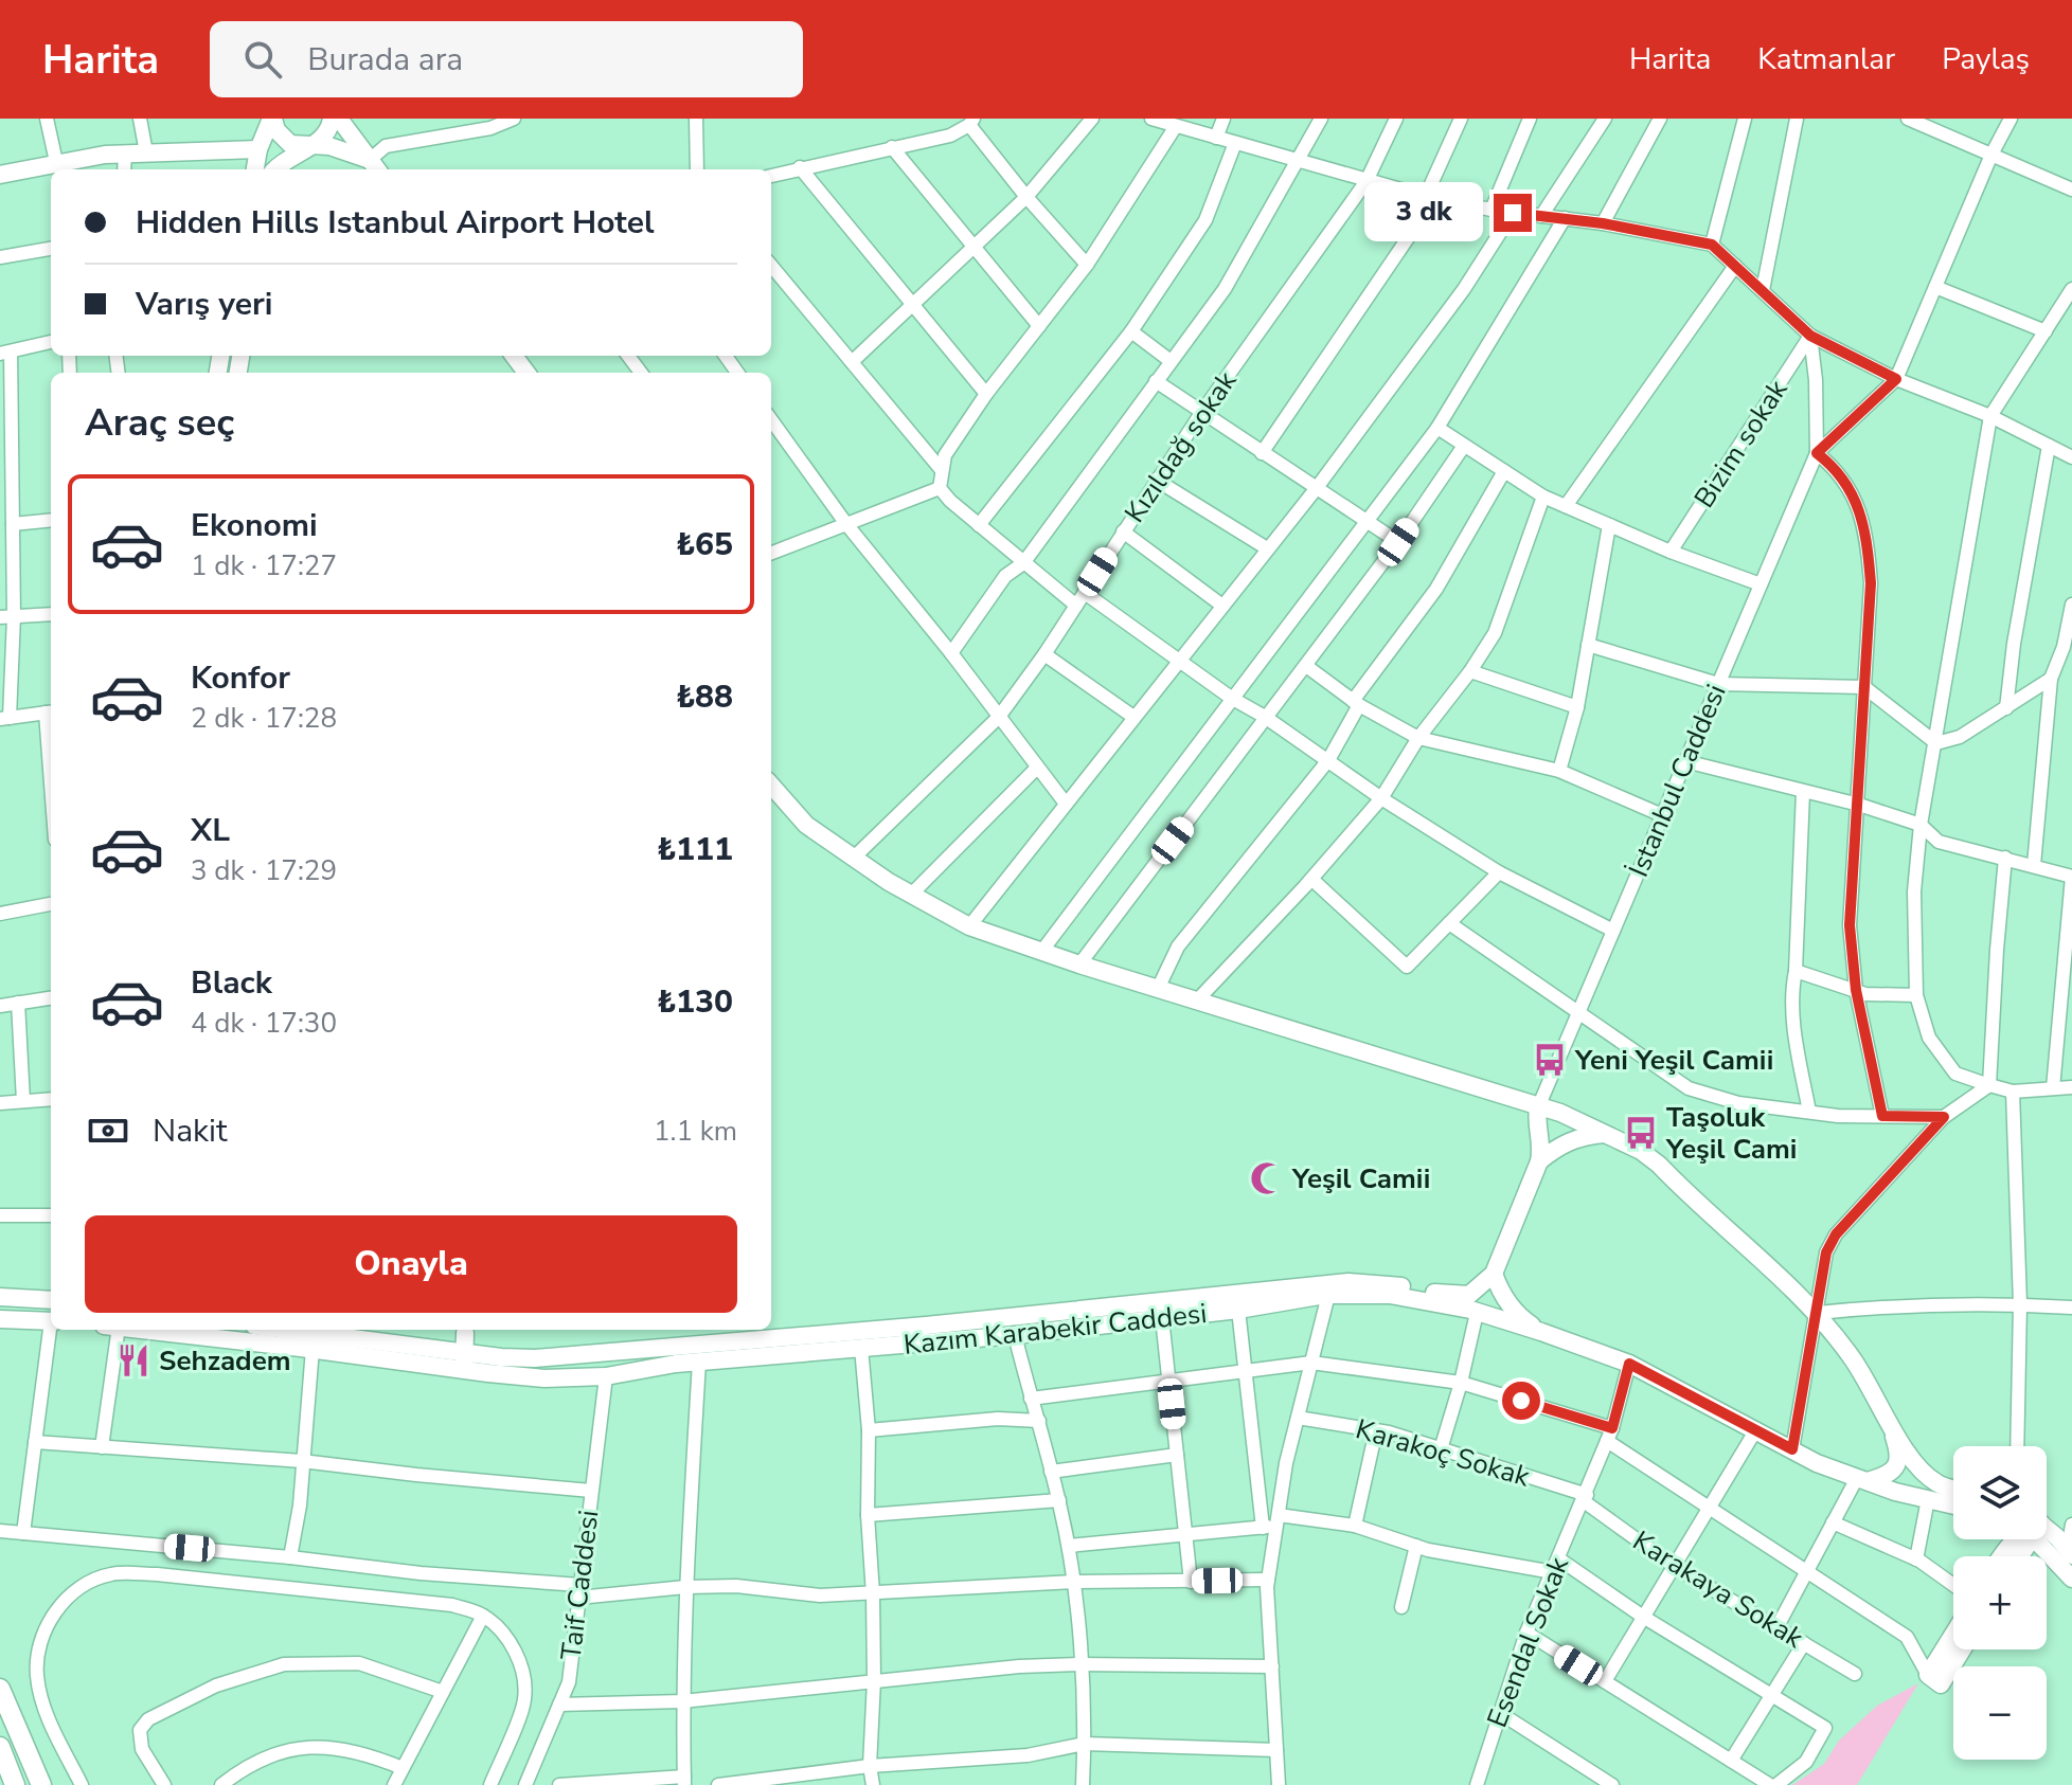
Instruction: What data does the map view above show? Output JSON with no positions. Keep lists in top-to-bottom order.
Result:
{
  "streets": {
    "main road": ["Kazım Karabekir Caddesi"],
    "street": [
      "Bizim sokak",
      "Kızıldağ sokak",
      "İstanbul Caddesi",
      "Karakoç Sokak",
      "Taif Caddesi",
      "Karakaya Sokak",
      "Esendal Sokak"
    ]
  },
  "crossings": [
    ["Kazım Karabekir Caddesi", "Taif Caddesi"],
    ["Kazım Karabekir Caddesi", "Esendal Sokak"],
    ["Karakoç Sokak", "Karakaya Sokak"],
    ["Karakoç Sokak", "Esendal Sokak"],
    ["Karakaya Sokak", "Esendal Sokak"]
  ],
  "places": {
    "bus stop": ["Yeni Yeşil Camii", "Taşoluk Yeşil Cami"],
    "mosque": ["Yeşil Camii"],
    "restaurant": ["Sehzadem"]
  },
  "page": {
    "header": "Harita",
    "search": "Burada ara",
    "nav": ["Harita", "Katmanlar", "Paylaş"],
    "banner": ["Hidden Hills Istanbul Airport Hotel", "Varış yeri"],
    "bubble": "3 dk",
    "heading": "Araç seç",
    "list": [
      {
        "name": "Ekonomi",
        "note": "1 dk · 17:27",
        "value": "₺65"
      },
      {
        "name": "Konfor",
        "note": "2 dk · 17:28",
        "value": "₺88"
      },
      {
        "name": "XL",
        "note": "3 dk · 17:29",
        "value": "₺111"
      },
      {
        "name": "Black",
        "note": "4 dk · 17:30",
        "value": "₺130"
      }
    ],
    "pay": ["Nakit", "1.1 km"],
    "buttons": "Onayla",
    "map_buttons": ["+", "−"]
  }
}
